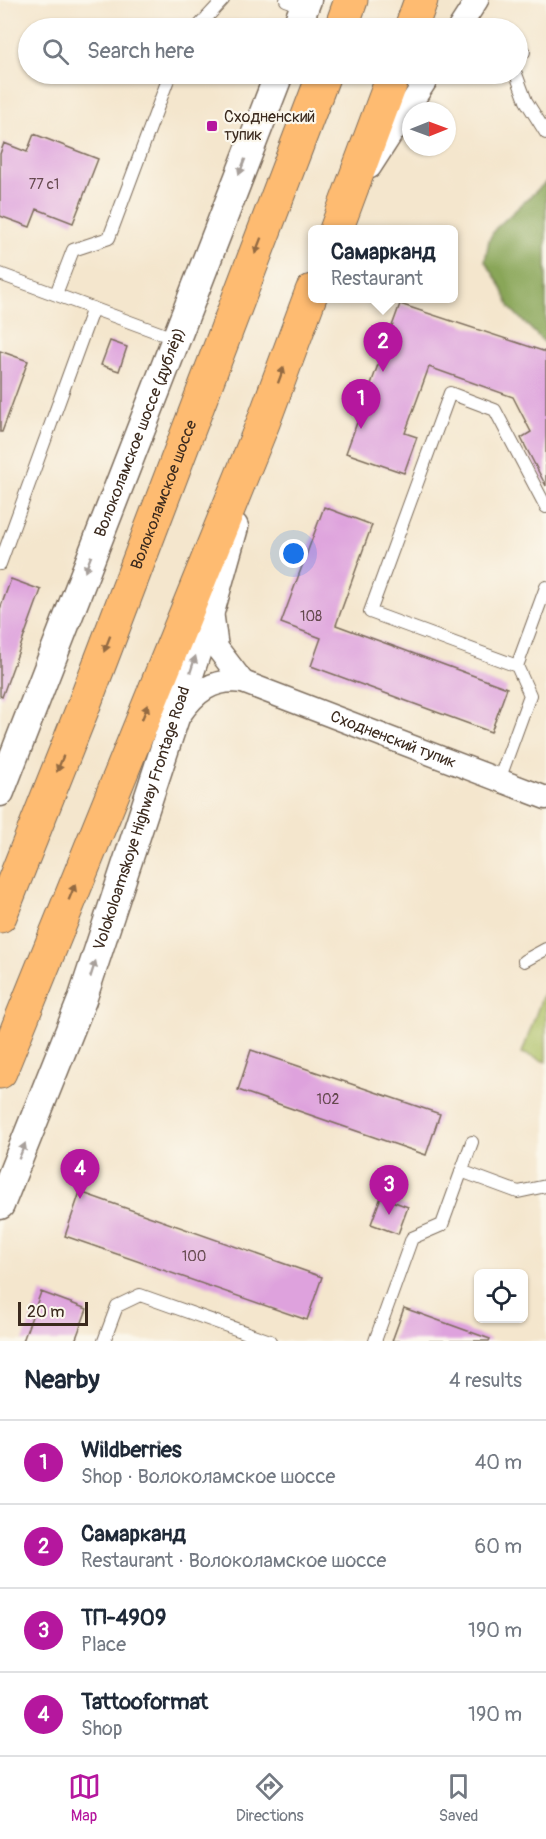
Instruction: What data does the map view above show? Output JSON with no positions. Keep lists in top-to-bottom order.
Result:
{
  "streets": {
    "main road": ["Волоколамское шоссе"],
    "street": ["Волоколамское шоссе (дублёр)", "Сходненский тупик", "Volokoloamskoye Highway Frontage Road"]
  },
  "crossings": [
    ["Сходненский тупик", "Volokoloamskoye Highway Frontage Road"]
  ],
  "one_way": ["Волоколамское шоссе (дублёр)", "Volokoloamskoye Highway Frontage Road"],
  "places": {
    "transit": ["Сходненский тупик"]
  },
  "house_numbers": [
    "77 с1",
    "108",
    "102",
    "100"
  ],
  "scale_bar": "20 m",
  "north": "right",
  "page": {
    "search": "Search here",
    "popup": ["Самарканд", "Restaurant"],
    "pins": [
      "2",
      "1",
      "4",
      "3"
    ],
    "scale": "20 m",
    "heading": ["Nearby", "4 results"],
    "list": [
      {
        "mark": "1",
        "name": "Wildberries",
        "note": "Shop · Волоколамское шоссе",
        "value": "40 m"
      },
      {
        "mark": "2",
        "name": "Самарканд",
        "note": "Restaurant · Волоколамское шоссе",
        "value": "60 m"
      },
      {
        "mark": "3",
        "name": "ТП-4909",
        "note": "Place",
        "value": "190 m"
      },
      {
        "mark": "4",
        "name": "Tattooformat",
        "note": "Shop",
        "value": "190 m"
      }
    ],
    "nav": ["Map", "Directions", "Saved"]
  }
}
